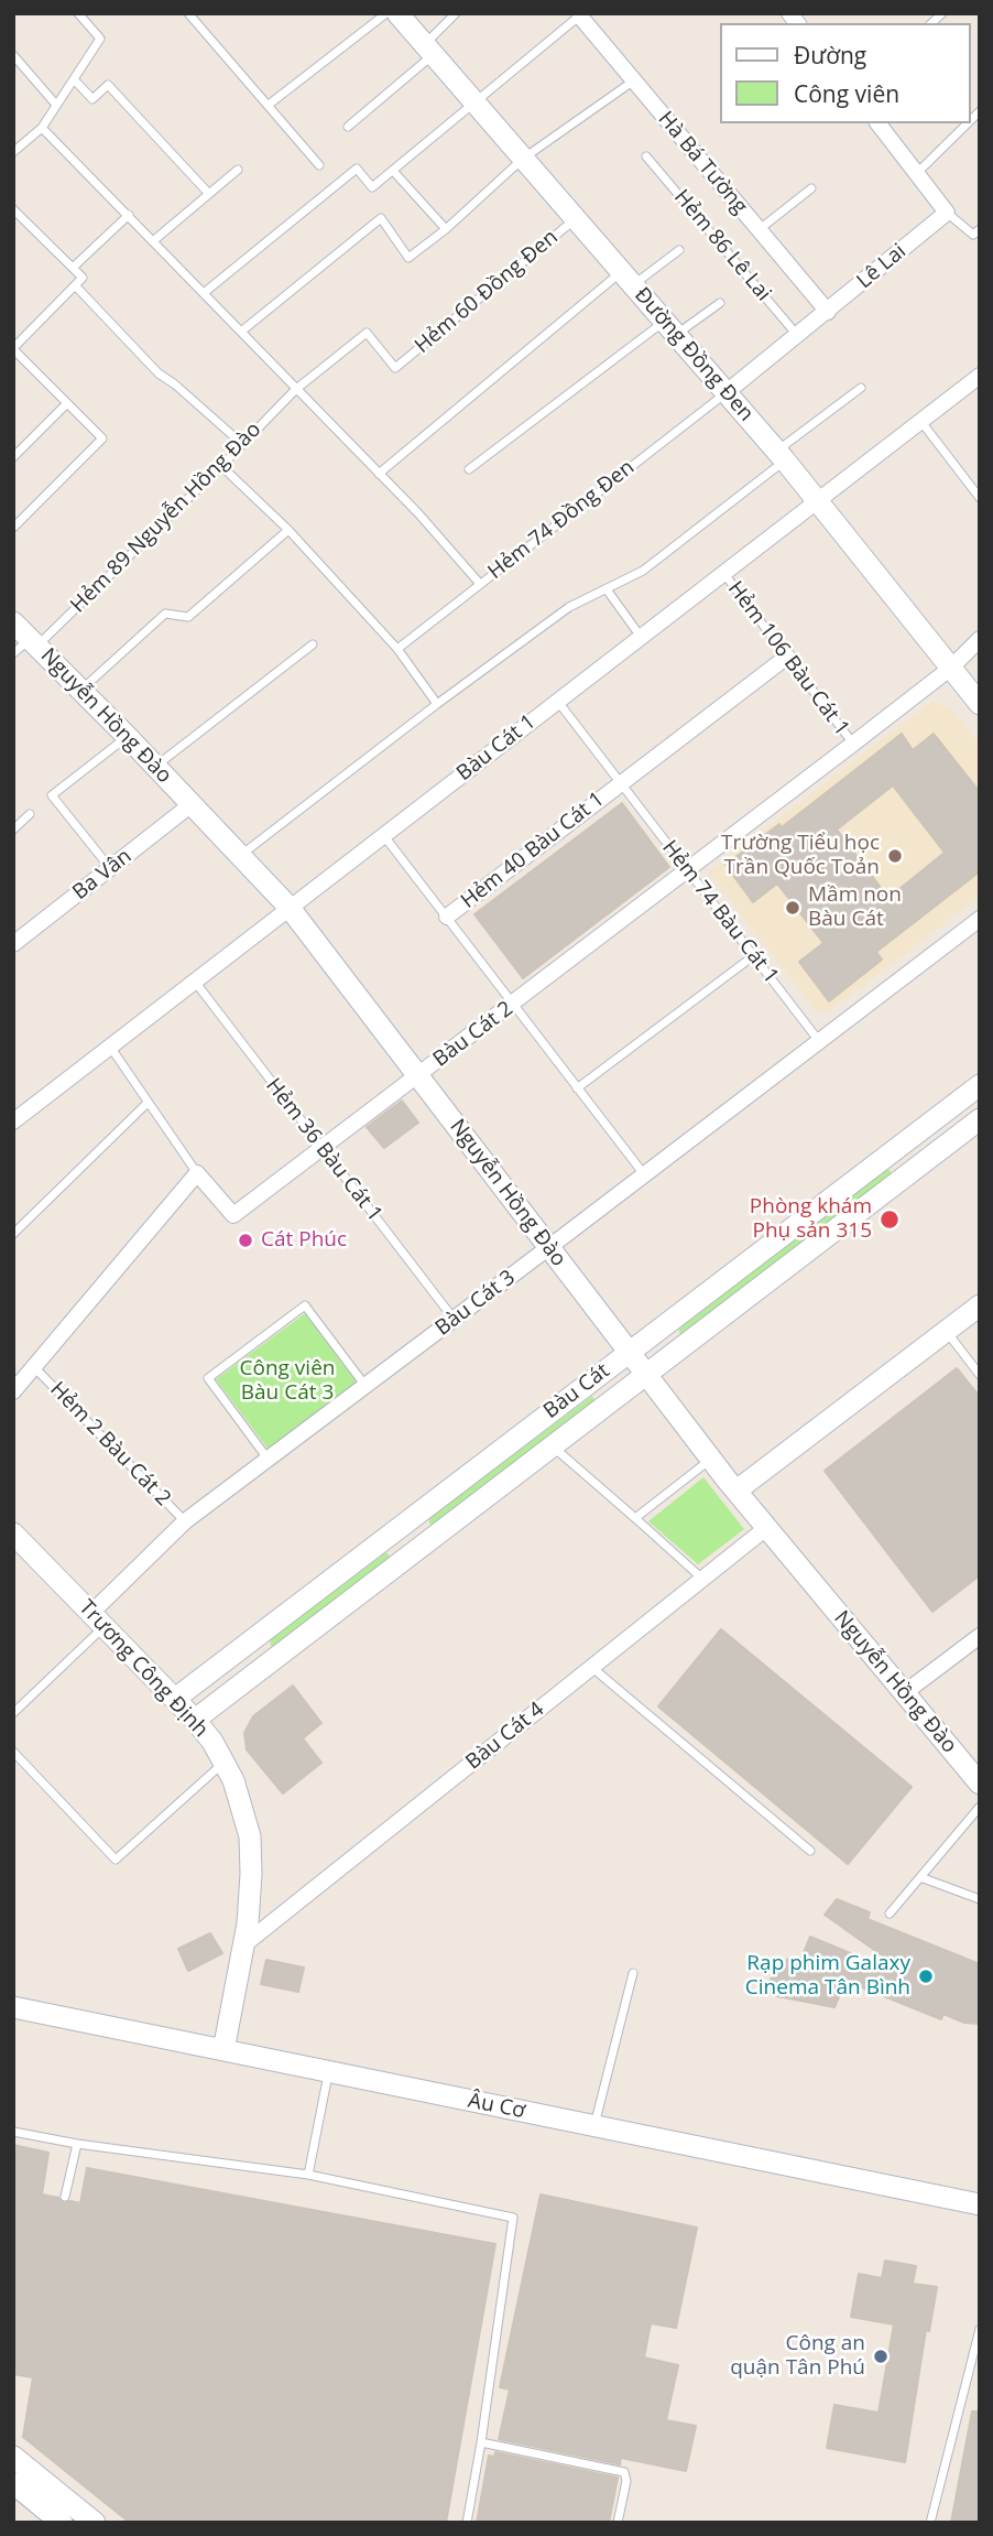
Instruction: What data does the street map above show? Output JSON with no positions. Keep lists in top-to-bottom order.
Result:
{
  "streets": {
    "street": [
      "Hà Bá Tường",
      "Lê Lai",
      "Đường Đồng Đen",
      "Nguyễn Hồng Đào",
      "Bàu Cát 1",
      "Hẻm 40 Bàu Cát 1",
      "Ba Vân",
      "Bàu Cát 2",
      "Bàu Cát 3",
      "Bàu Cát",
      "Trương Công Định",
      "Bàu Cát 4",
      "Âu Cơ"
    ],
    "lane": [
      "Hẻm 86 Lê Lai",
      "Hẻm 60 Đồng Đen",
      "Hẻm 89 Nguyễn Hồng Đào",
      "Hẻm 74 Đồng Đen",
      "Hẻm 106 Bàu Cát 1",
      "Hẻm 74 Bàu Cát 1",
      "Hẻm 36 Bàu Cát 1",
      "Hẻm 2 Bàu Cát 2"
    ]
  },
  "crossings": [
    ["Hà Bá Tường", "Lê Lai"],
    ["Hẻm 86 Lê Lai", "Lê Lai"],
    ["Lê Lai", "Đường Đồng Đen"],
    ["Lê Lai", "Hẻm 74 Đồng Đen"],
    ["Hẻm 60 Đồng Đen", "Đường Đồng Đen"],
    ["Hẻm 60 Đồng Đen", "Hẻm 89 Nguyễn Hồng Đào"],
    ["Đường Đồng Đen", "Hẻm 74 Đồng Đen"],
    ["Đường Đồng Đen", "Bàu Cát 1"],
    ["Đường Đồng Đen", "Bàu Cát 2"],
    ["Hẻm 89 Nguyễn Hồng Đào", "Nguyễn Hồng Đào"],
    ["Hẻm 106 Bàu Cát 1", "Bàu Cát 1"],
    ["Hẻm 106 Bàu Cát 1", "Bàu Cát 2"],
    ["Nguyễn Hồng Đào", "Bàu Cát 1"],
    ["Nguyễn Hồng Đào", "Ba Vân"],
    ["Nguyễn Hồng Đào", "Bàu Cát 2"],
    ["Nguyễn Hồng Đào", "Bàu Cát 3"],
    ["Nguyễn Hồng Đào", "Bàu Cát"],
    ["Nguyễn Hồng Đào", "Bàu Cát 4"],
    ["Bàu Cát 1", "Hẻm 40 Bàu Cát 1"],
    ["Bàu Cát 1", "Hẻm 74 Bàu Cát 1"],
    ["Bàu Cát 1", "Hẻm 36 Bàu Cát 1"],
    ["Hẻm 40 Bàu Cát 1", "Hẻm 74 Bàu Cát 1"],
    ["Hẻm 40 Bàu Cát 1", "Bàu Cát 2"],
    ["Hẻm 40 Bàu Cát 1", "Bàu Cát 3"],
    ["Hẻm 74 Bàu Cát 1", "Bàu Cát 2"],
    ["Hẻm 74 Bàu Cát 1", "Bàu Cát 3"],
    ["Bàu Cát 2", "Hẻm 36 Bàu Cát 1"],
    ["Hẻm 36 Bàu Cát 1", "Bàu Cát 3"],
    ["Bàu Cát 3", "Hẻm 2 Bàu Cát 2"],
    ["Bàu Cát 3", "Trương Công Định"],
    ["Bàu Cát", "Trương Công Định"],
    ["Trương Công Định", "Bàu Cát 4"],
    ["Trương Công Định", "Âu Cơ"]
  ],
  "parks": ["Công viên Bàu Cát 3"],
  "places": [
    "Trường Tiểu học Trần Quốc Toản",
    "Mầm non Bàu Cát",
    "Phòng khám Phụ sản 315",
    "Cát Phúc",
    "Rạp phim Galaxy Cinema Tân Bình",
    "Công an quận Tân Phú"
  ],
  "legend": ["Đường", "Công viên"]
}
